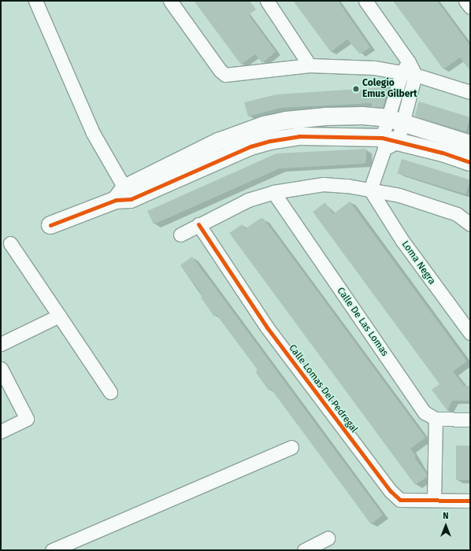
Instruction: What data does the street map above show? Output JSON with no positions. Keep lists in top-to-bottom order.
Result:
{
  "streets": {
    "street": ["Loma Negra", "Calle De Las Lomas", "Calle Lomas Del Pedregal"]
  },
  "places": ["Colegio Emus Gilbert"],
  "north": "top"
}
